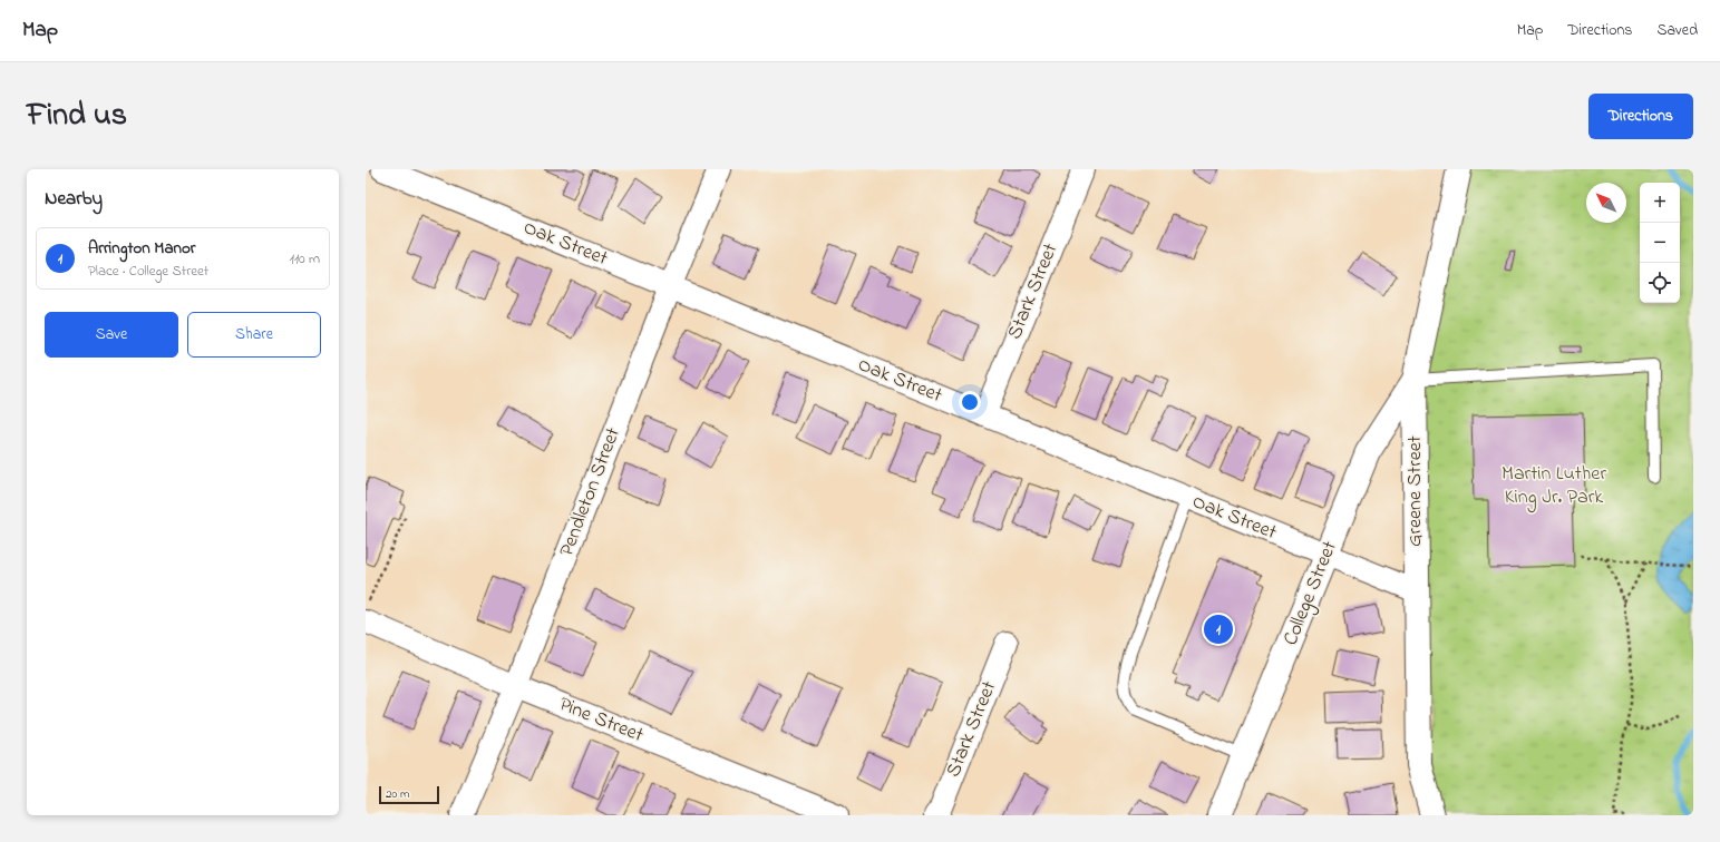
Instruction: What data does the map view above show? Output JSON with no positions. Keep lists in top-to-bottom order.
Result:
{
  "streets": {
    "street": [
      "Oak Street",
      "Stark Street",
      "Greene Street",
      "Pendleton Street",
      "College Street",
      "Pine Street"
    ]
  },
  "crossings": [
    ["Oak Street", "Stark Street"],
    ["Oak Street", "Greene Street"],
    ["Oak Street", "Pendleton Street"],
    ["Oak Street", "College Street"],
    ["Greene Street", "College Street"],
    ["Pendleton Street", "Pine Street"]
  ],
  "parks": ["Martin Luther King Jr. Park"],
  "scale_bar": "20 m",
  "north": "top left",
  "page": {
    "header": "Map",
    "nav": ["Map", "Directions", "Saved"],
    "title": "Find us",
    "buttons": [
      "Directions",
      ["Save", "Share"]
    ],
    "heading": "Nearby",
    "map_buttons": ["+", "−"],
    "list": [
      {
        "mark": "1",
        "name": "Arrington Manor",
        "note": "Place · College Street",
        "value": "110 m"
      }
    ],
    "pins": "1",
    "scale": "20 m"
  }
}
